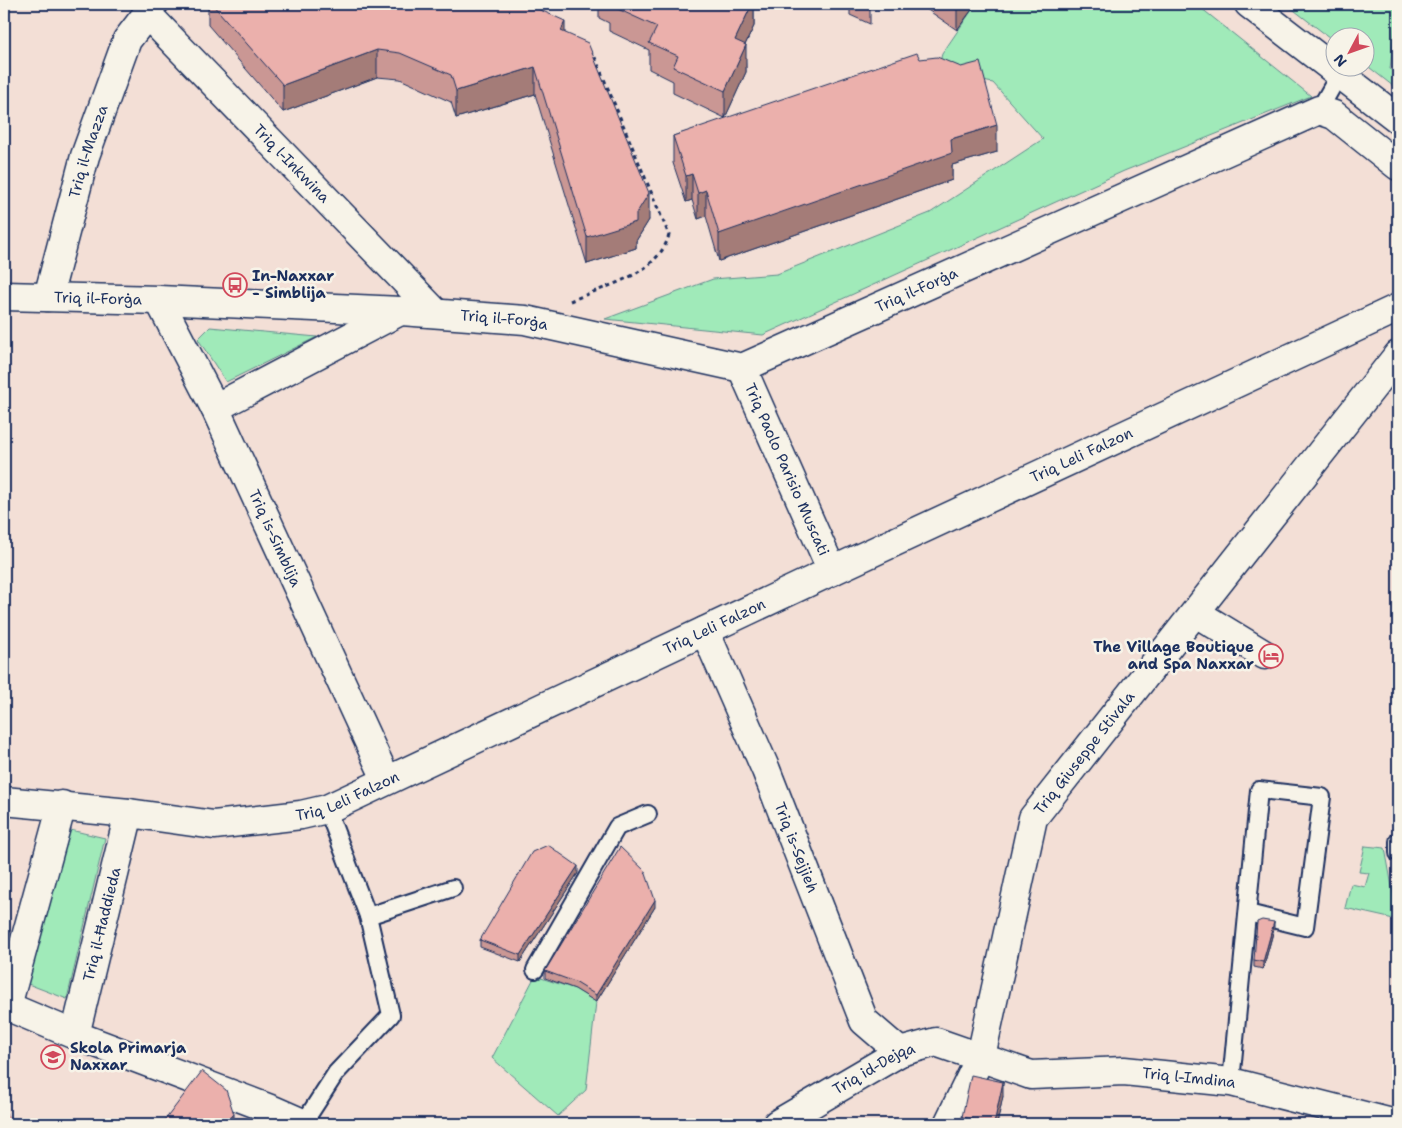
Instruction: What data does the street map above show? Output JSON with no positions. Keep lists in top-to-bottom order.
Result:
{
  "streets": {
    "street": [
      "Triq il-Mazza",
      "Triq l-Inkwina",
      "Triq il-Forġa",
      "Triq Leli Falzon",
      "Triq Paolo Parisio Muscati",
      "Triq is-Simblija",
      "Triq Giuseppe Stivala",
      "Triq is-Sejjieh",
      "Triq il-Ħaddieda",
      "Triq id-Dejqa",
      "Triq l-Imdina"
    ]
  },
  "crossings": [
    ["Triq il-Mazza", "Triq l-Inkwina"],
    ["Triq il-Mazza", "Triq il-Forġa"],
    ["Triq l-Inkwina", "Triq il-Forġa"],
    ["Triq il-Forġa", "Triq Paolo Parisio Muscati"],
    ["Triq il-Forġa", "Triq is-Simblija"],
    ["Triq Leli Falzon", "Triq Paolo Parisio Muscati"],
    ["Triq Leli Falzon", "Triq is-Simblija"],
    ["Triq Leli Falzon", "Triq is-Sejjieh"],
    ["Triq Leli Falzon", "Triq il-Ħaddieda"],
    ["Triq Giuseppe Stivala", "Triq id-Dejqa"],
    ["Triq Giuseppe Stivala", "Triq l-Imdina"],
    ["Triq is-Sejjieh", "Triq id-Dejqa"],
    ["Triq id-Dejqa", "Triq l-Imdina"]
  ],
  "places": {
    "bus stop": ["In-Naxxar - Simblija"],
    "hotel": ["The Village Boutique and Spa Naxxar"],
    "school or university": ["Skola Primarja Naxxar"]
  },
  "north": "bottom left"
}
